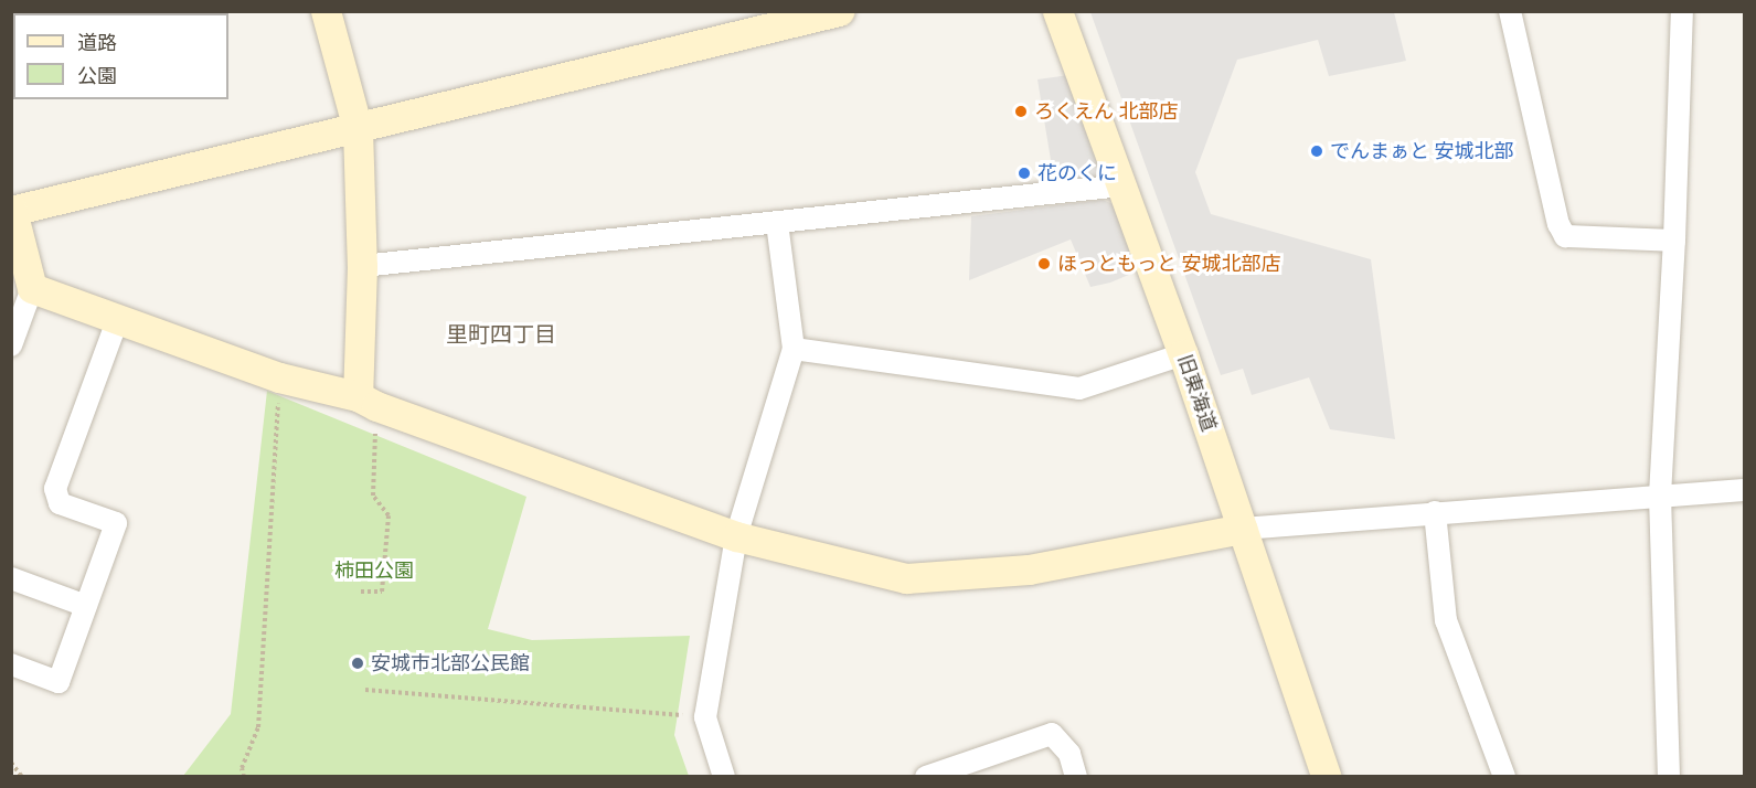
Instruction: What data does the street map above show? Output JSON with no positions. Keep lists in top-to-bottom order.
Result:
{
  "streets": {
    "street": ["旧東海道"]
  },
  "districts": ["里町四丁目"],
  "parks": ["柿田公園"],
  "places": [
    "ろくえん 北部店",
    "でんまぁと 安城北部",
    "花のくに",
    "ほっともっと 安城北部店",
    "安城市北部公民館"
  ],
  "legend": ["道路", "公園"]
}
